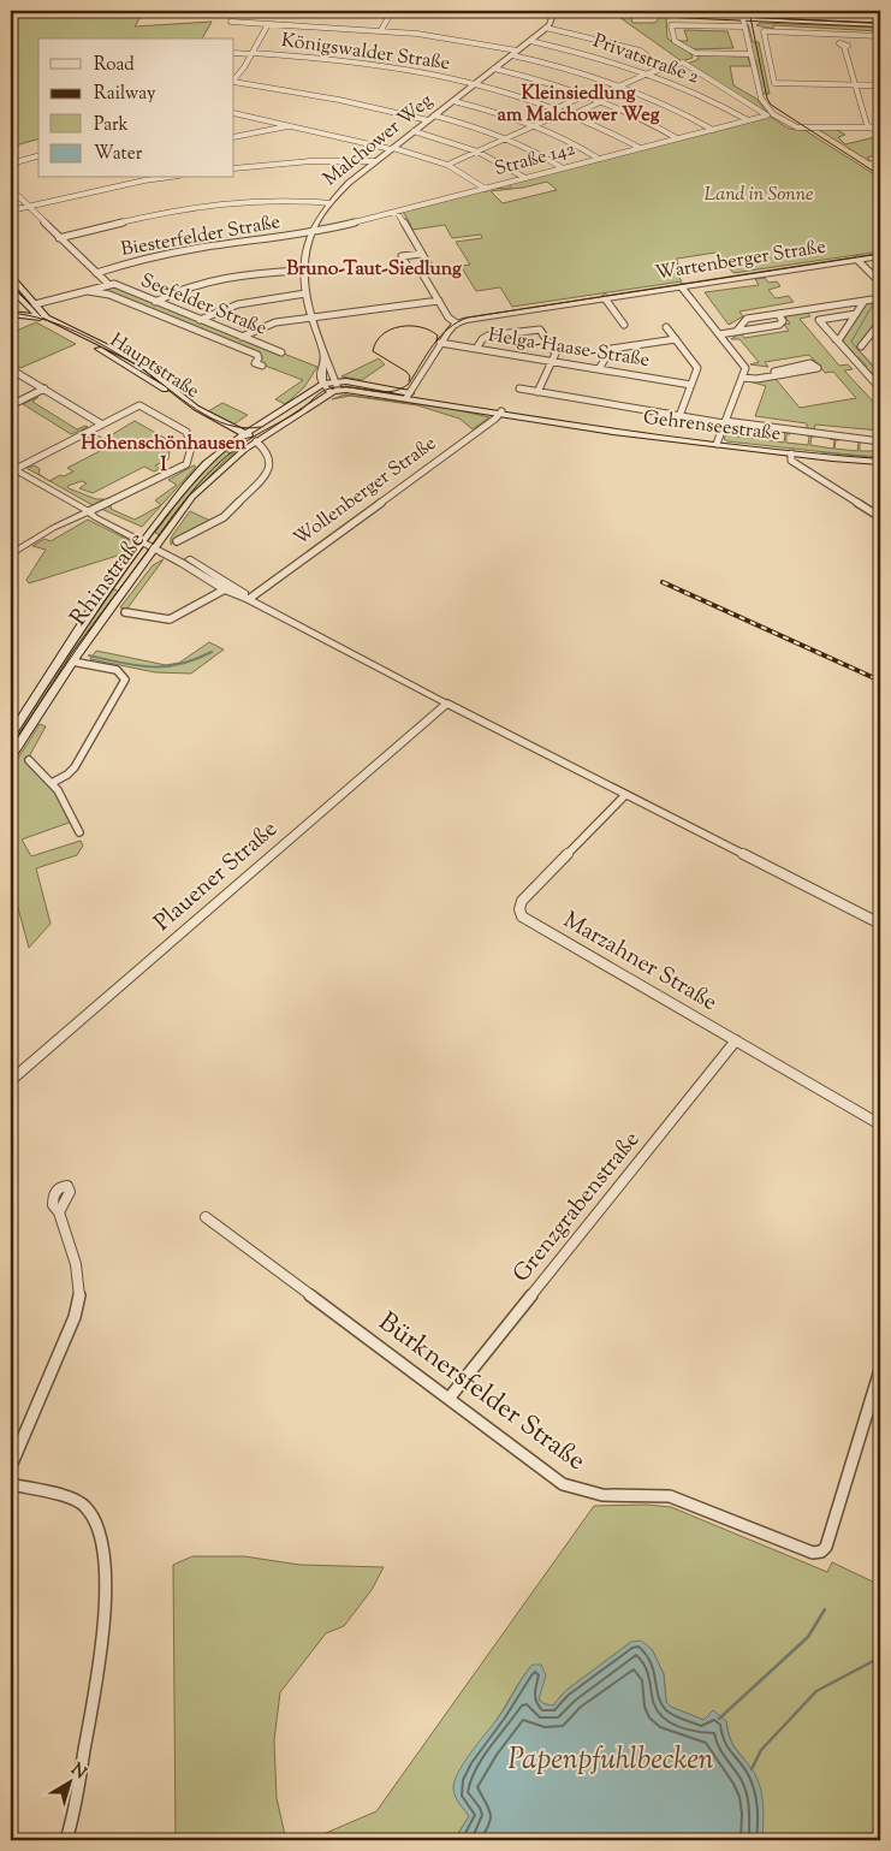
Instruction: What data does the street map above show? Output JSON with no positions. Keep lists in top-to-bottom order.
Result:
{
  "streets": {
    "main road": [
      "Malchower Weg",
      "Wartenberger Straße",
      "Hauptstraße",
      "Gehrenseestraße",
      "Rhinstraße",
      "Plauener Straße"
    ],
    "street": [
      "Königswalder Straße",
      "Privatstraße 2",
      "Straße 142",
      "Biesterfelder Straße",
      "Seefelder Straße",
      "Helga-Haase-Straße",
      "Wollenberger Straße",
      "Marzahner Straße",
      "Grenzgrabenstraße",
      "Bürknersfelder Straße"
    ]
  },
  "crossings": [
    ["Königswalder Straße", "Malchower Weg"],
    ["Königswalder Straße", "Straße 142"],
    ["Privatstraße 2", "Malchower Weg"],
    ["Privatstraße 2", "Straße 142"],
    ["Malchower Weg", "Straße 142"],
    ["Malchower Weg", "Biesterfelder Straße"],
    ["Straße 142", "Biesterfelder Straße"],
    ["Seefelder Straße", "Hauptstraße"],
    ["Hauptstraße", "Rhinstraße"],
    ["Gehrenseestraße", "Wollenberger Straße"],
    ["Marzahner Straße", "Grenzgrabenstraße"],
    ["Grenzgrabenstraße", "Bürknersfelder Straße"]
  ],
  "districts": ["Kleinsiedlung am Malchower Weg", "Bruno-Taut-Siedlung", "Hohenschönhausen I"],
  "water": ["Papenpfuhlbecken"],
  "parks": ["Land in Sonne"],
  "legend": [
    "Road",
    "Railway",
    "Park",
    "Water"
  ],
  "north": "top right"
}
